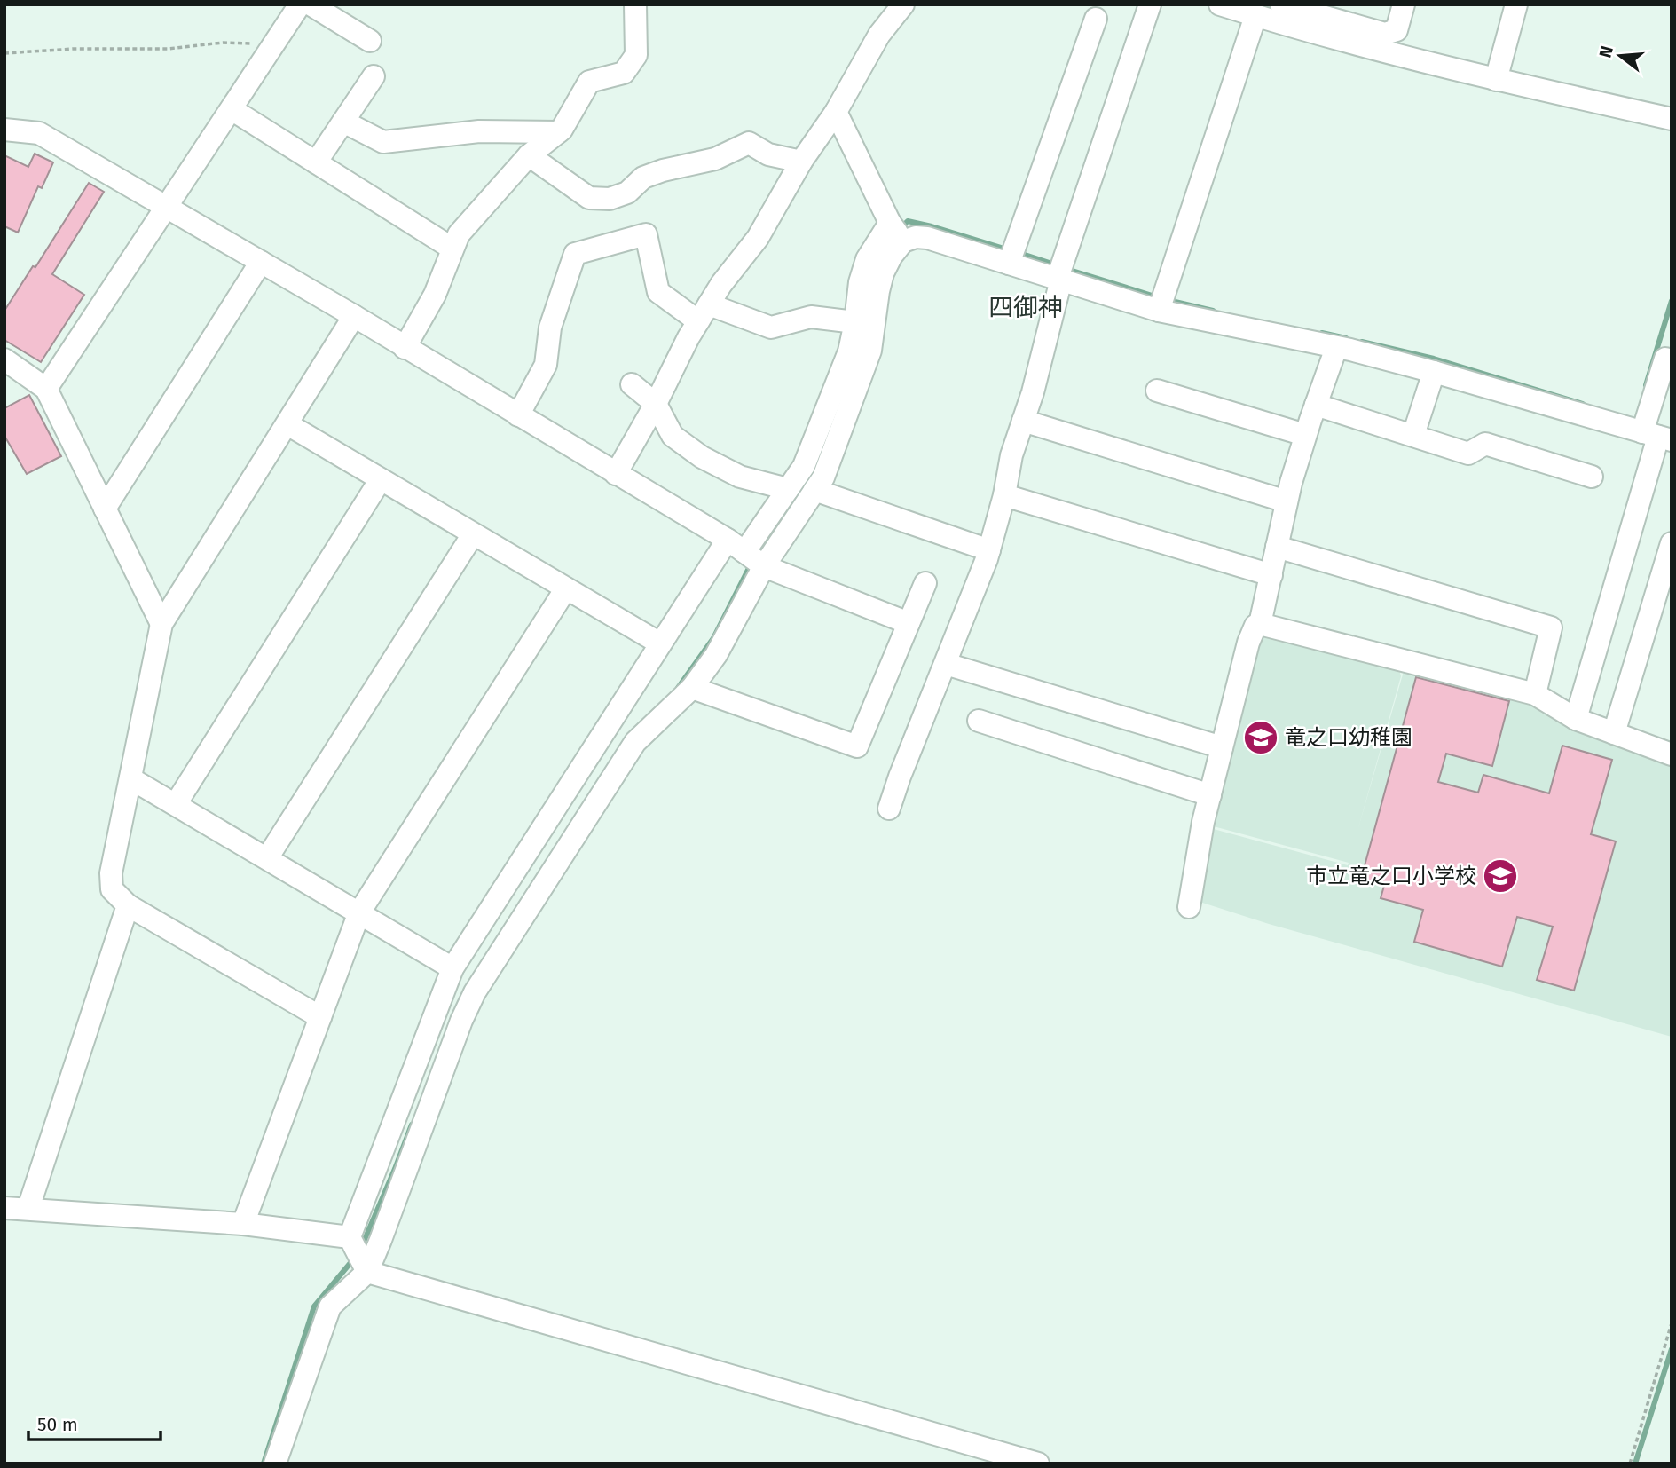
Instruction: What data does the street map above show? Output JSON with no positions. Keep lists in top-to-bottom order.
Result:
{
  "districts": ["四御神"],
  "places": {
    "school or university": ["竜之口幼稚園", "市立竜之口小学校"]
  },
  "scale_bar": "50 m",
  "north": "left"
}
